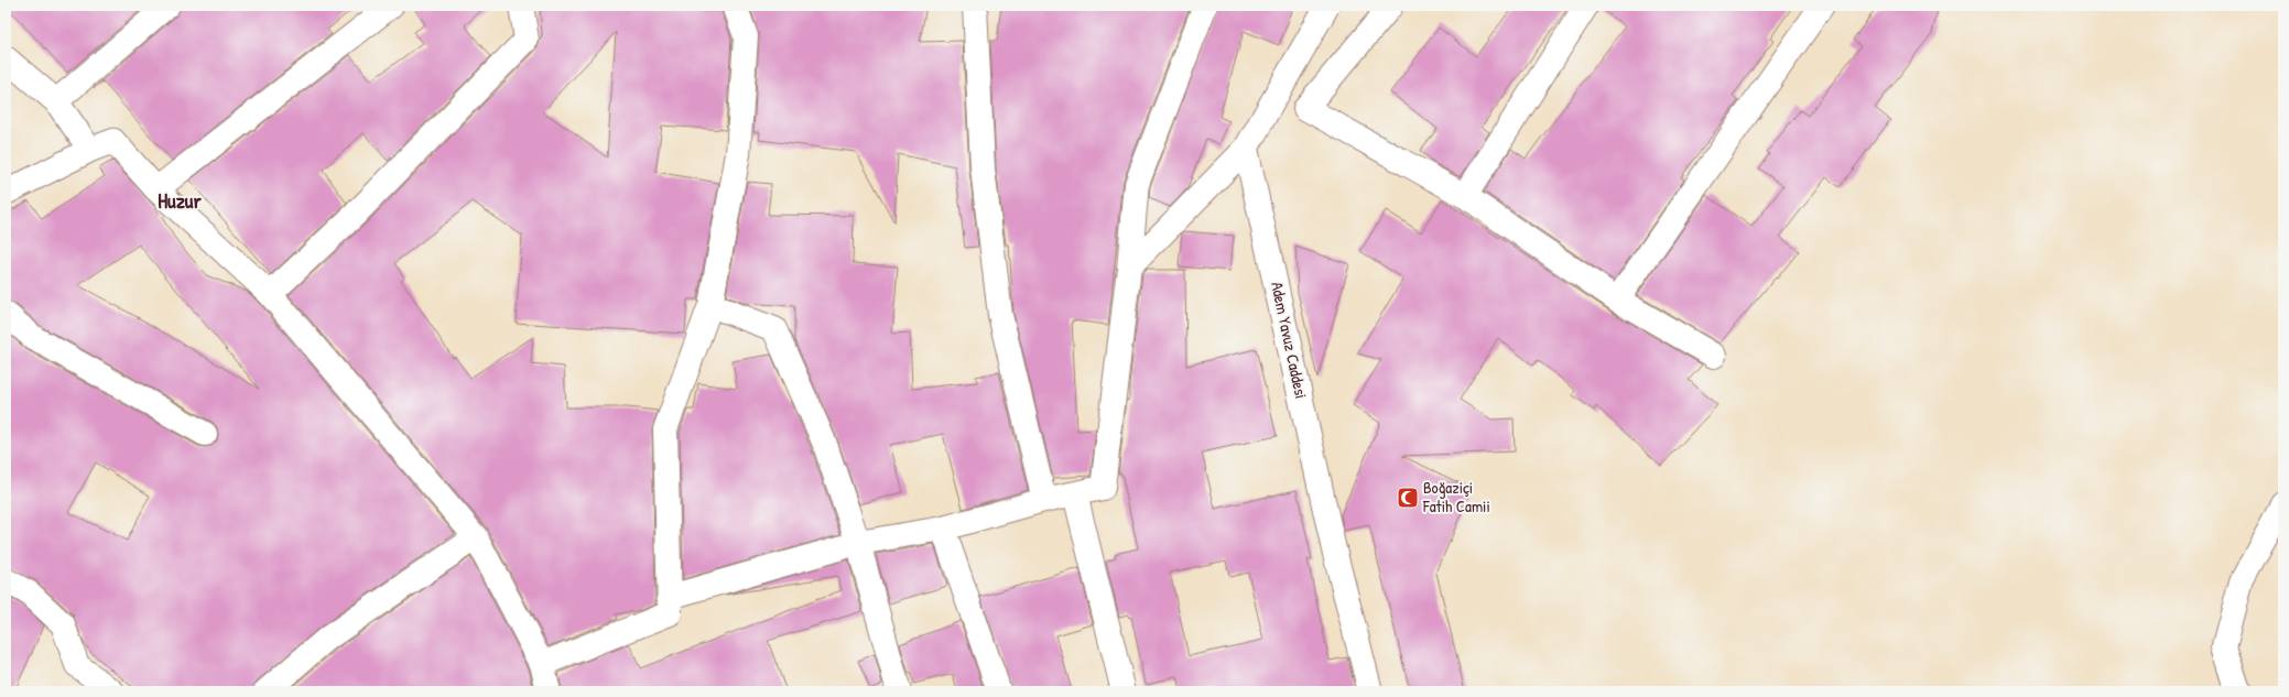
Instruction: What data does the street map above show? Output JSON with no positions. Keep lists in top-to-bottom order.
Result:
{
  "streets": {
    "street": ["Adem Yavuz Caddesi"]
  },
  "districts": ["Huzur"],
  "places": {
    "mosque": ["Boğaziçi Fatih Camii"]
  }
}
